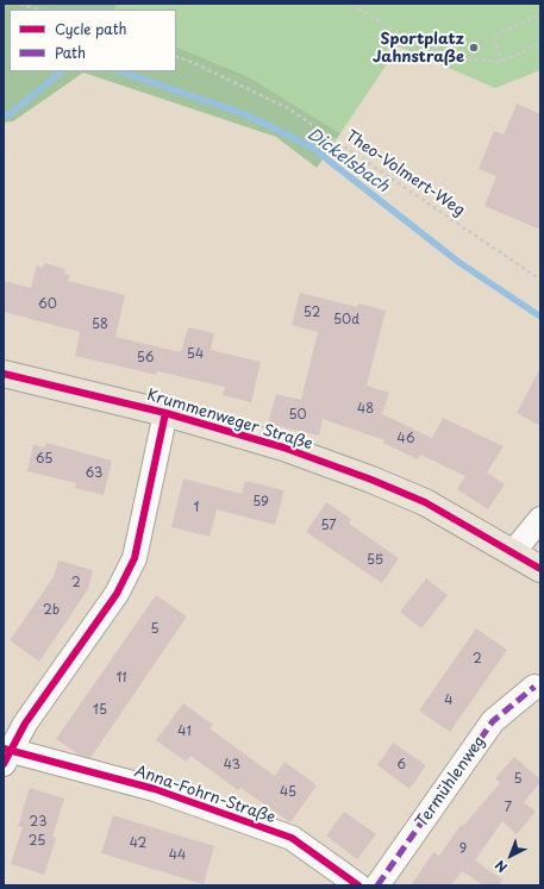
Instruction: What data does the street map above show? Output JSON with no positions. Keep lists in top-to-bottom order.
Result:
{
  "streets": {
    "main road": ["Krummenweger Straße"],
    "street": ["Termühlenweg", "Anna-Fohrn-Straße"],
    "path": ["Theo-Volmert-Weg"]
  },
  "water": ["Dickelsbach"],
  "places": ["Sportplatz Jahnstraße"],
  "house_numbers": [
    "60",
    "52",
    "50d",
    "58",
    "54",
    "56",
    "48",
    "50",
    "46",
    "65",
    "63",
    "59",
    "1",
    "57",
    "55",
    "2",
    "2b",
    "5",
    "2",
    "11",
    "4",
    "15",
    "41",
    "43",
    "6",
    "5",
    "45",
    "7",
    "23",
    "25",
    "42",
    "9",
    "44"
  ],
  "legend": ["Cycle path", "Path"],
  "north": "bottom left"
}
